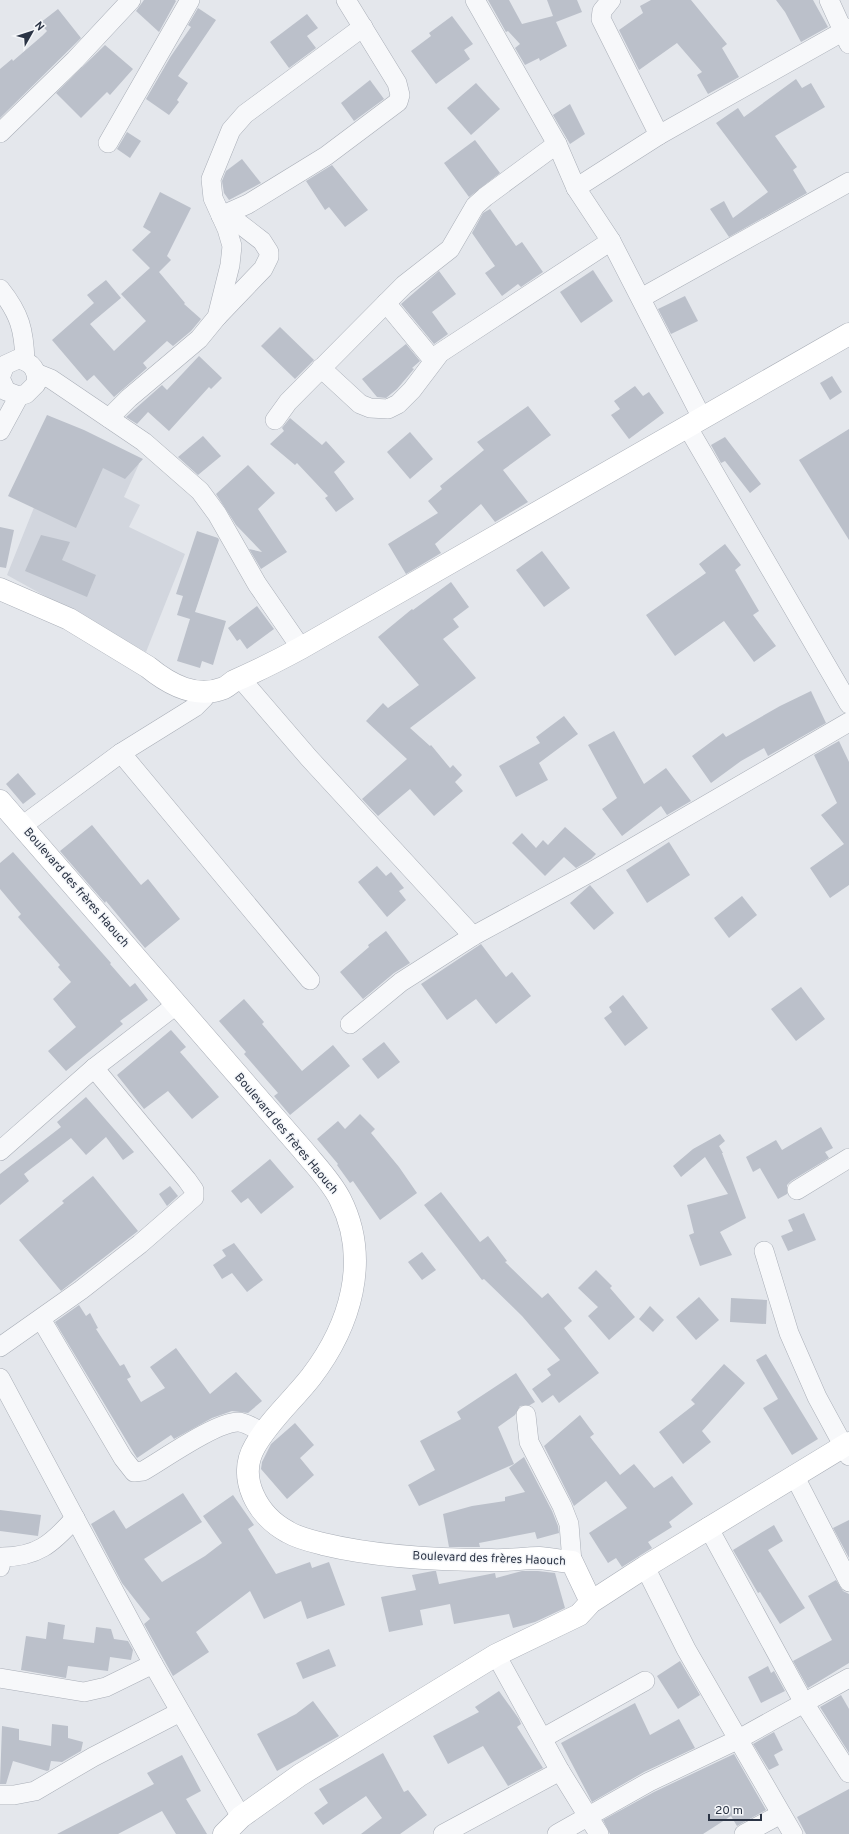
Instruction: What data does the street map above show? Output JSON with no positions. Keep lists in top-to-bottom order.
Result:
{
  "streets": {
    "main road": ["Boulevard des frères Haouch"]
  },
  "scale_bar": "20 m",
  "north": "top right"
}
